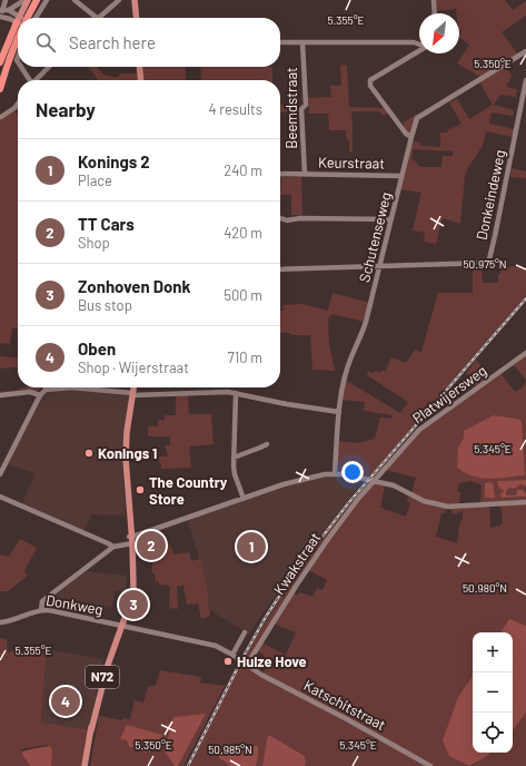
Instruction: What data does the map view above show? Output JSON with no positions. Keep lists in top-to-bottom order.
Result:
{
  "streets": {
    "main road": ["N72"],
    "street": [
      "Beemdstraat",
      "Keurstraat",
      "Donkeindeweg",
      "Schutenseweg",
      "Platwijersweg",
      "Kwakstraat",
      "Donkweg",
      "Katschitstraat"
    ]
  },
  "crossings": [
    ["Beemdstraat", "Keurstraat"],
    ["Keurstraat", "Schutenseweg"],
    ["Donkeindeweg", "Schutenseweg"],
    ["Platwijersweg", "Kwakstraat"],
    ["Kwakstraat", "Katschitstraat"],
    ["Donkweg", "N72"],
    ["Donkweg", "Katschitstraat"]
  ],
  "places": ["Konings 1", "The Country Store", "Huize Hove"],
  "north": "bottom left",
  "page": {
    "search": "Search here",
    "heading": ["Nearby", "4 results"],
    "list": [
      {
        "mark": "1",
        "name": "Konings 2",
        "note": "Place",
        "value": "240 m"
      },
      {
        "mark": "2",
        "name": "TT Cars",
        "note": "Shop",
        "value": "420 m"
      },
      {
        "mark": "3",
        "name": "Zonhoven Donk",
        "note": "Bus stop",
        "value": "500 m"
      },
      {
        "mark": "4",
        "name": "Oben",
        "note": "Shop · Wijerstraat",
        "value": "710 m"
      }
    ],
    "pins": [
      "2",
      "1",
      "3",
      "4"
    ],
    "map_buttons": ["+", "−"]
  },
  "coordinates": [
    "5.355°E",
    "5.350°E",
    "50.975°N",
    "5.345°E",
    "50.980°N",
    "50.985°N"
  ]
}
